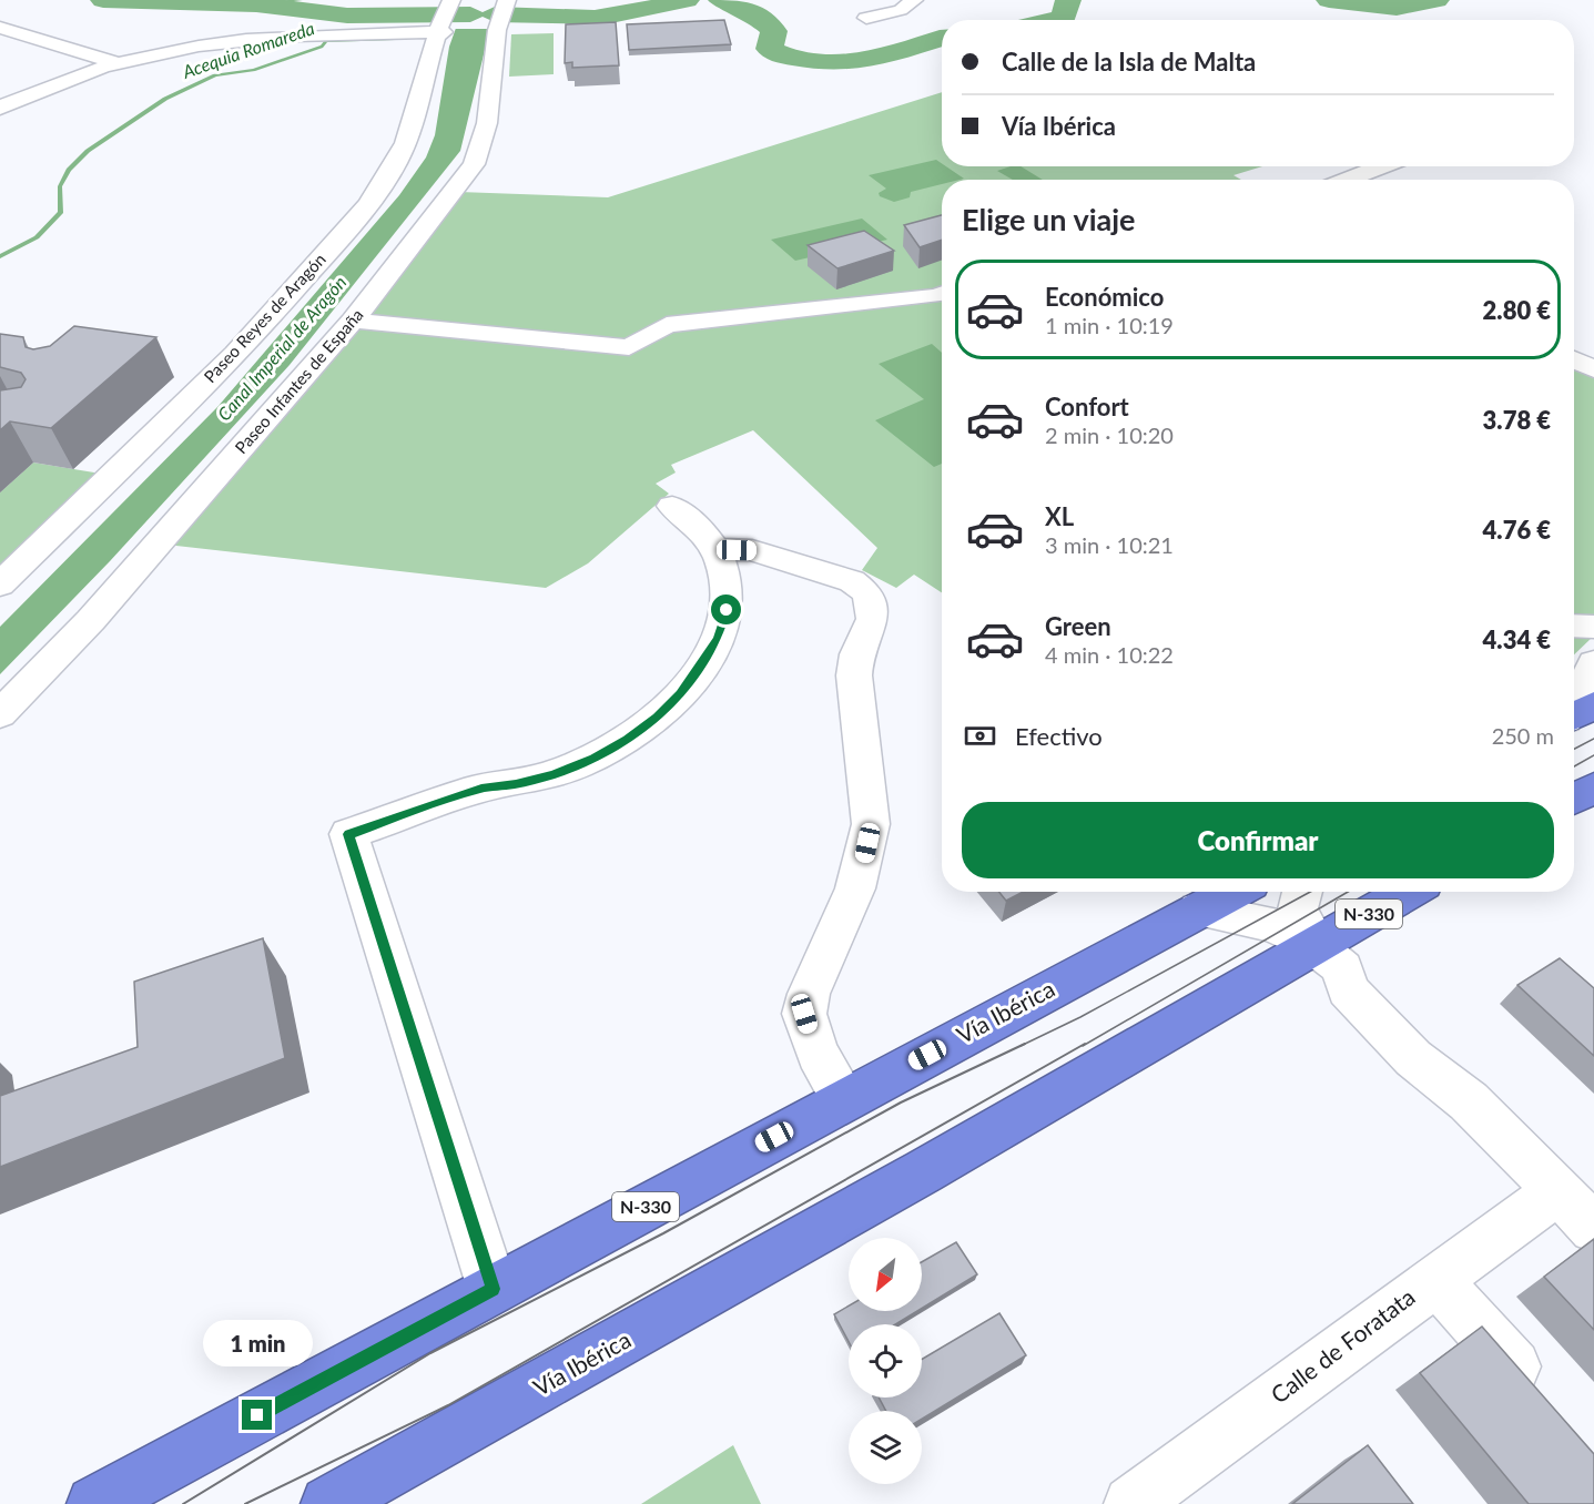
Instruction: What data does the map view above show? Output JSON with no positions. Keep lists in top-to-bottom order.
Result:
{
  "streets": {
    "highway": ["N-330", "Vía Ibérica"],
    "street": ["Paseo Reyes de Aragón", "Paseo Infantes de España", "Calle de Foratata"]
  },
  "water": ["Acequia Romareda", "Canal Imperial de Aragón"],
  "north": "bottom left",
  "page": {
    "banner": ["Calle de la Isla de Malta", "Vía Ibérica"],
    "heading": "Elige un viaje",
    "list": [
      {
        "name": "Económico",
        "note": "1 min · 10:19",
        "value": "2.80 €"
      },
      {
        "name": "Confort",
        "note": "2 min · 10:20",
        "value": "3.78 €"
      },
      {
        "name": "XL",
        "note": "3 min · 10:21",
        "value": "4.76 €"
      },
      {
        "name": "Green",
        "note": "4 min · 10:22",
        "value": "4.34 €"
      }
    ],
    "pay": ["Efectivo", "250 m"],
    "buttons": "Confirmar",
    "bubble": "1 min"
  }
}
